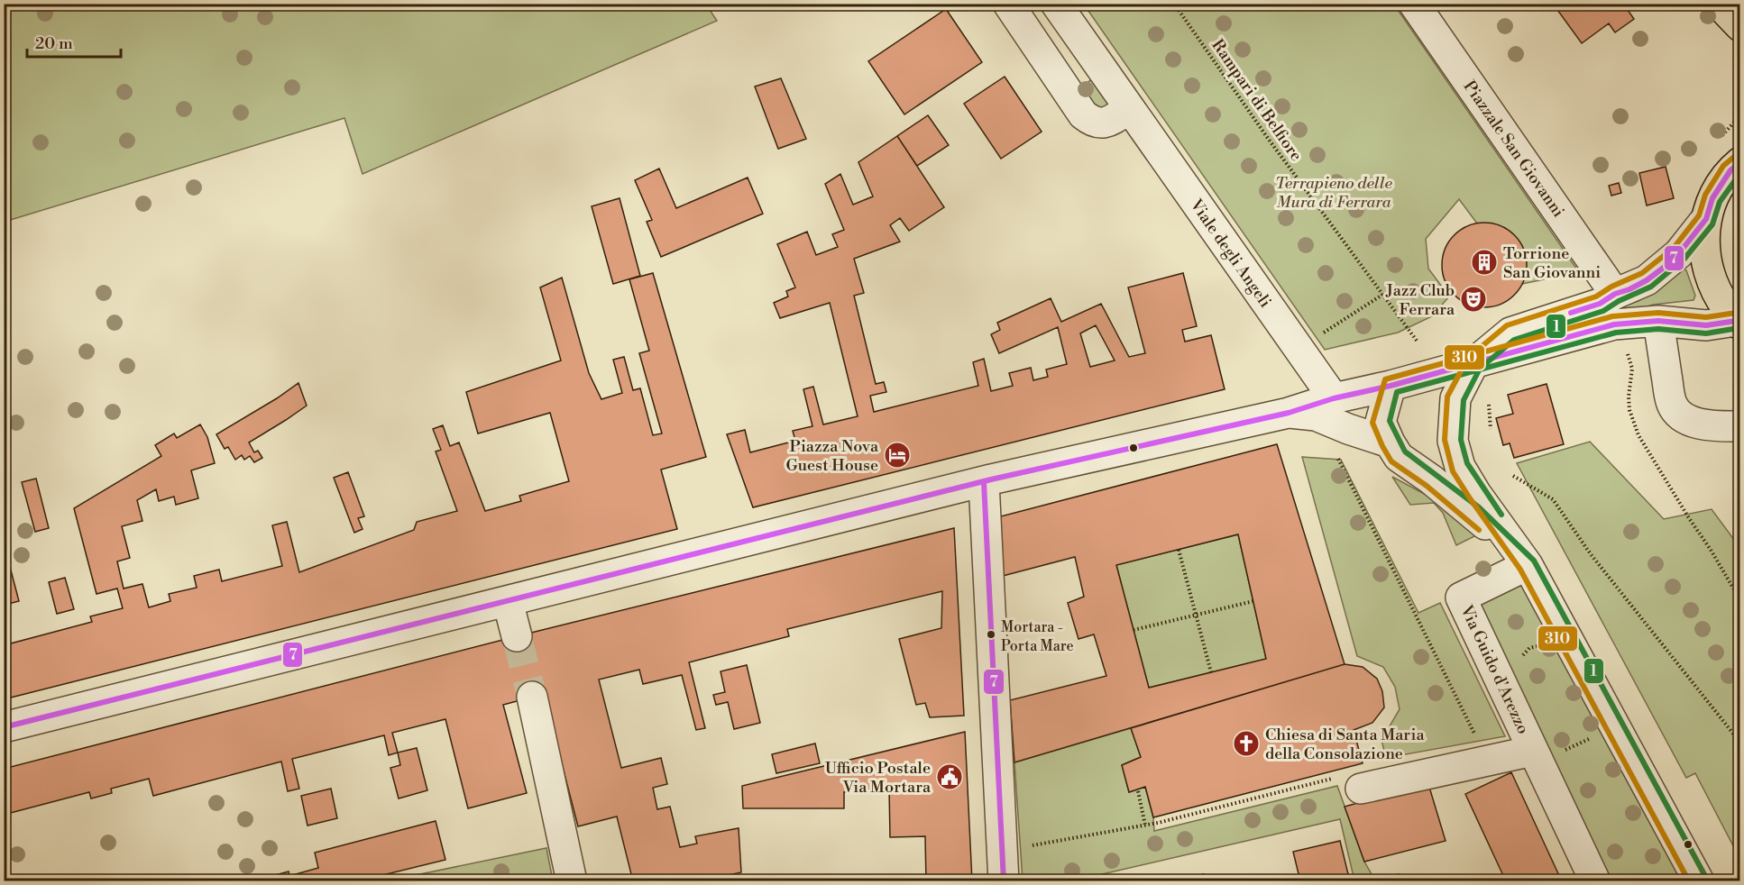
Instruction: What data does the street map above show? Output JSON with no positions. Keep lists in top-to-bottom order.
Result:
{
  "streets": {
    "street": ["Piazzale San Giovanni", "Viale degli Angeli", "Via Guido d'Arezzo"],
    "path": ["Rampari di Belfiore"]
  },
  "parks": ["Terrapieno delle Mura di Ferrara"],
  "places": {
    "building": ["Torrione San Giovanni"],
    "theatre": ["Jazz Club Ferrara"],
    "hotel": ["Piazza Nova Guest House"],
    "other": ["Mortara - Porta Mare"],
    "church": ["Chiesa di Santa Maria della Consolazione"],
    "public building": ["Ufficio Postale Via Mortara"]
  },
  "lines": ["transit line 310", "transit line 7", "transit line 1"],
  "scale_bar": "20 m"
}
